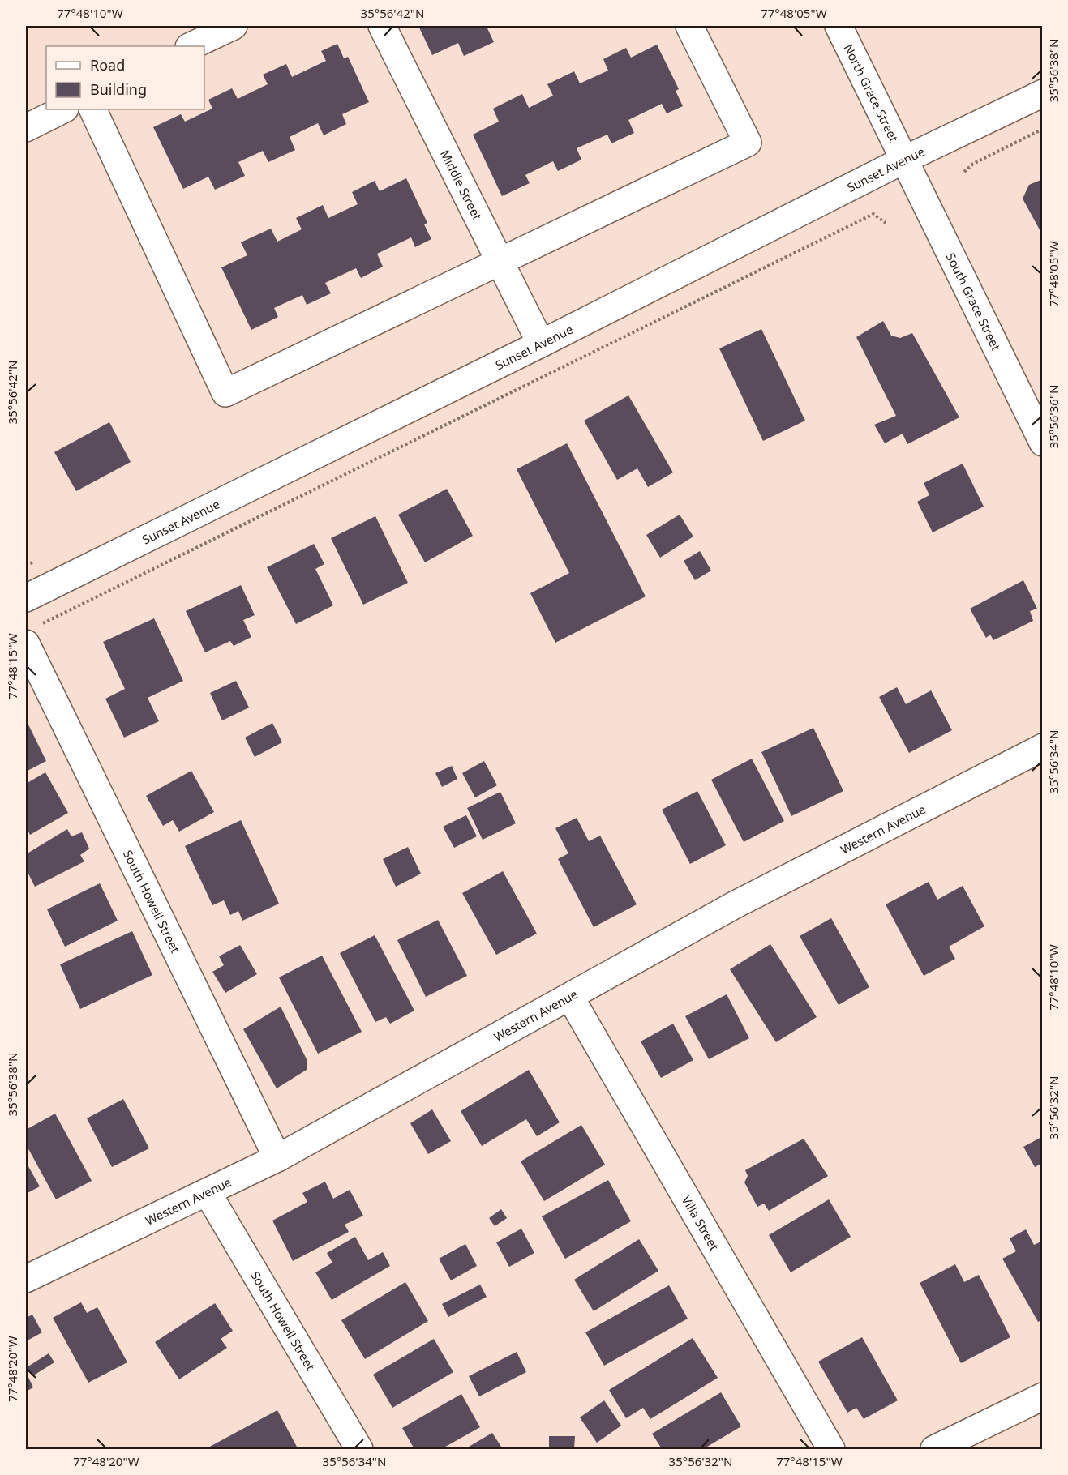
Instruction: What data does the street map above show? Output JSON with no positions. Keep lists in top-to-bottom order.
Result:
{
  "streets": {
    "street": [
      "North Grace Street",
      "Sunset Avenue",
      "Middle Street",
      "South Grace Street",
      "Western Avenue",
      "South Howell Street",
      "Villa Street"
    ]
  },
  "crossings": [
    ["North Grace Street", "Sunset Avenue"],
    ["North Grace Street", "South Grace Street"],
    ["Sunset Avenue", "Middle Street"],
    ["Sunset Avenue", "South Grace Street"],
    ["Western Avenue", "South Howell Street"],
    ["Western Avenue", "Villa Street"]
  ],
  "legend": ["Road", "Building"],
  "coordinates": [
    "77°48'10\"W",
    "35°56'42\"N",
    "77°48'05\"W",
    "35°56'38\"N",
    "35°56'36\"N",
    "77°48'15\"W",
    "35°56'34\"N",
    "35°56'32\"N",
    "77°48'20\"W"
  ]
}
